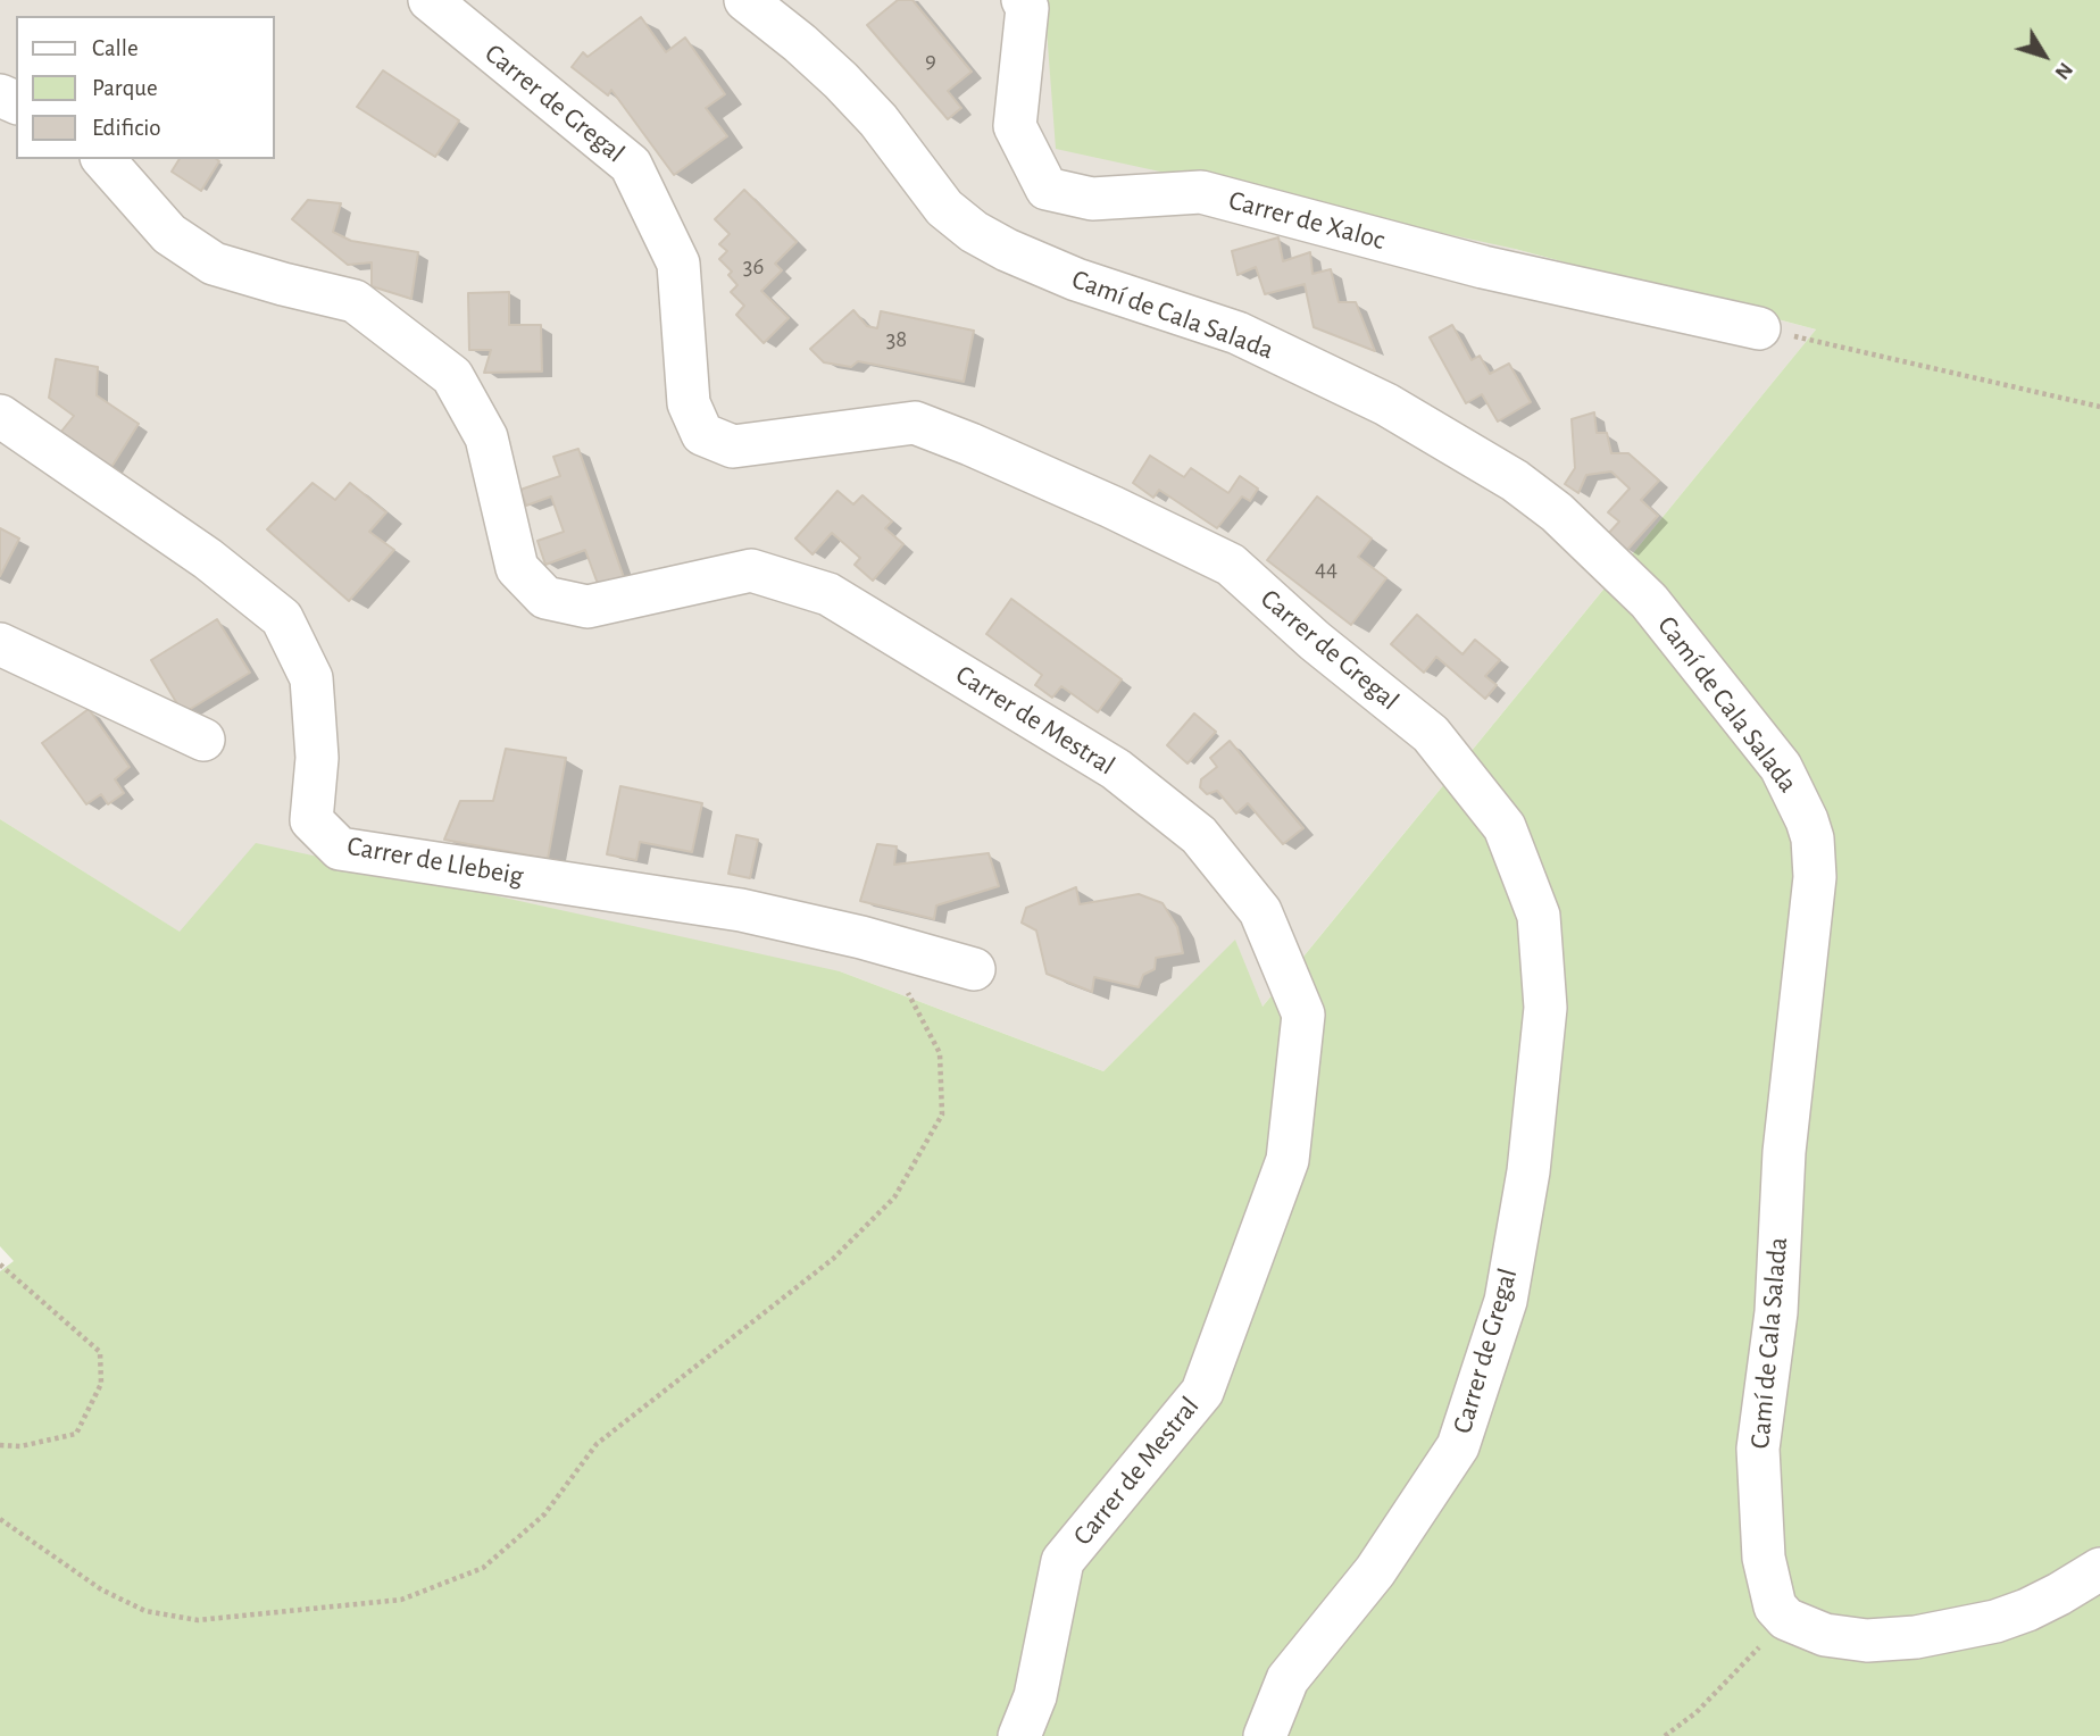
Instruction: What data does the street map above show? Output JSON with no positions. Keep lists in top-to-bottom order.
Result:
{
  "streets": {
    "street": [
      "Carrer de Gregal",
      "Carrer de Xaloc",
      "Camí de Cala Salada",
      "Carrer de Mestral",
      "Carrer de Llebeig"
    ]
  },
  "house_numbers": [
    "9",
    "36",
    "38",
    "44"
  ],
  "legend": ["Calle", "Parque", "Edificio"],
  "north": "bottom right"
}
